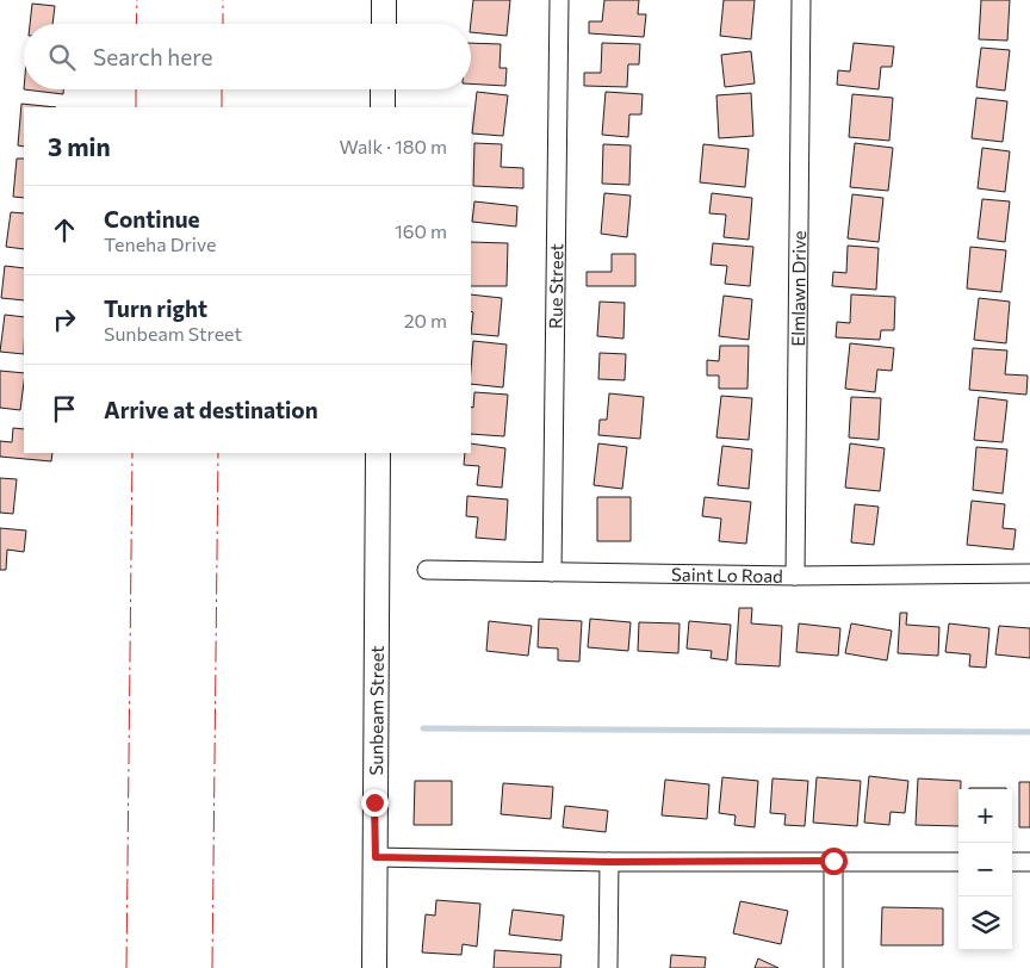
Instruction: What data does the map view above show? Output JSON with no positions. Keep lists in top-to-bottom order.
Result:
{
  "streets": {
    "street": [
      "Rue Street",
      "Elmlawn Drive",
      "Saint Lo Road",
      "Sunbeam Street"
    ]
  },
  "crossings": [
    ["Rue Street", "Saint Lo Road"],
    ["Elmlawn Drive", "Saint Lo Road"]
  ],
  "page": {
    "search": "Search here",
    "heading": ["3 min", "Walk · 180 m"],
    "list": [
      ["Continue", "Teneha Drive", "160 m"],
      ["Turn right", "Sunbeam Street", "20 m"],
      "Arrive at destination"
    ],
    "map_buttons": ["+", "−"]
  }
}
